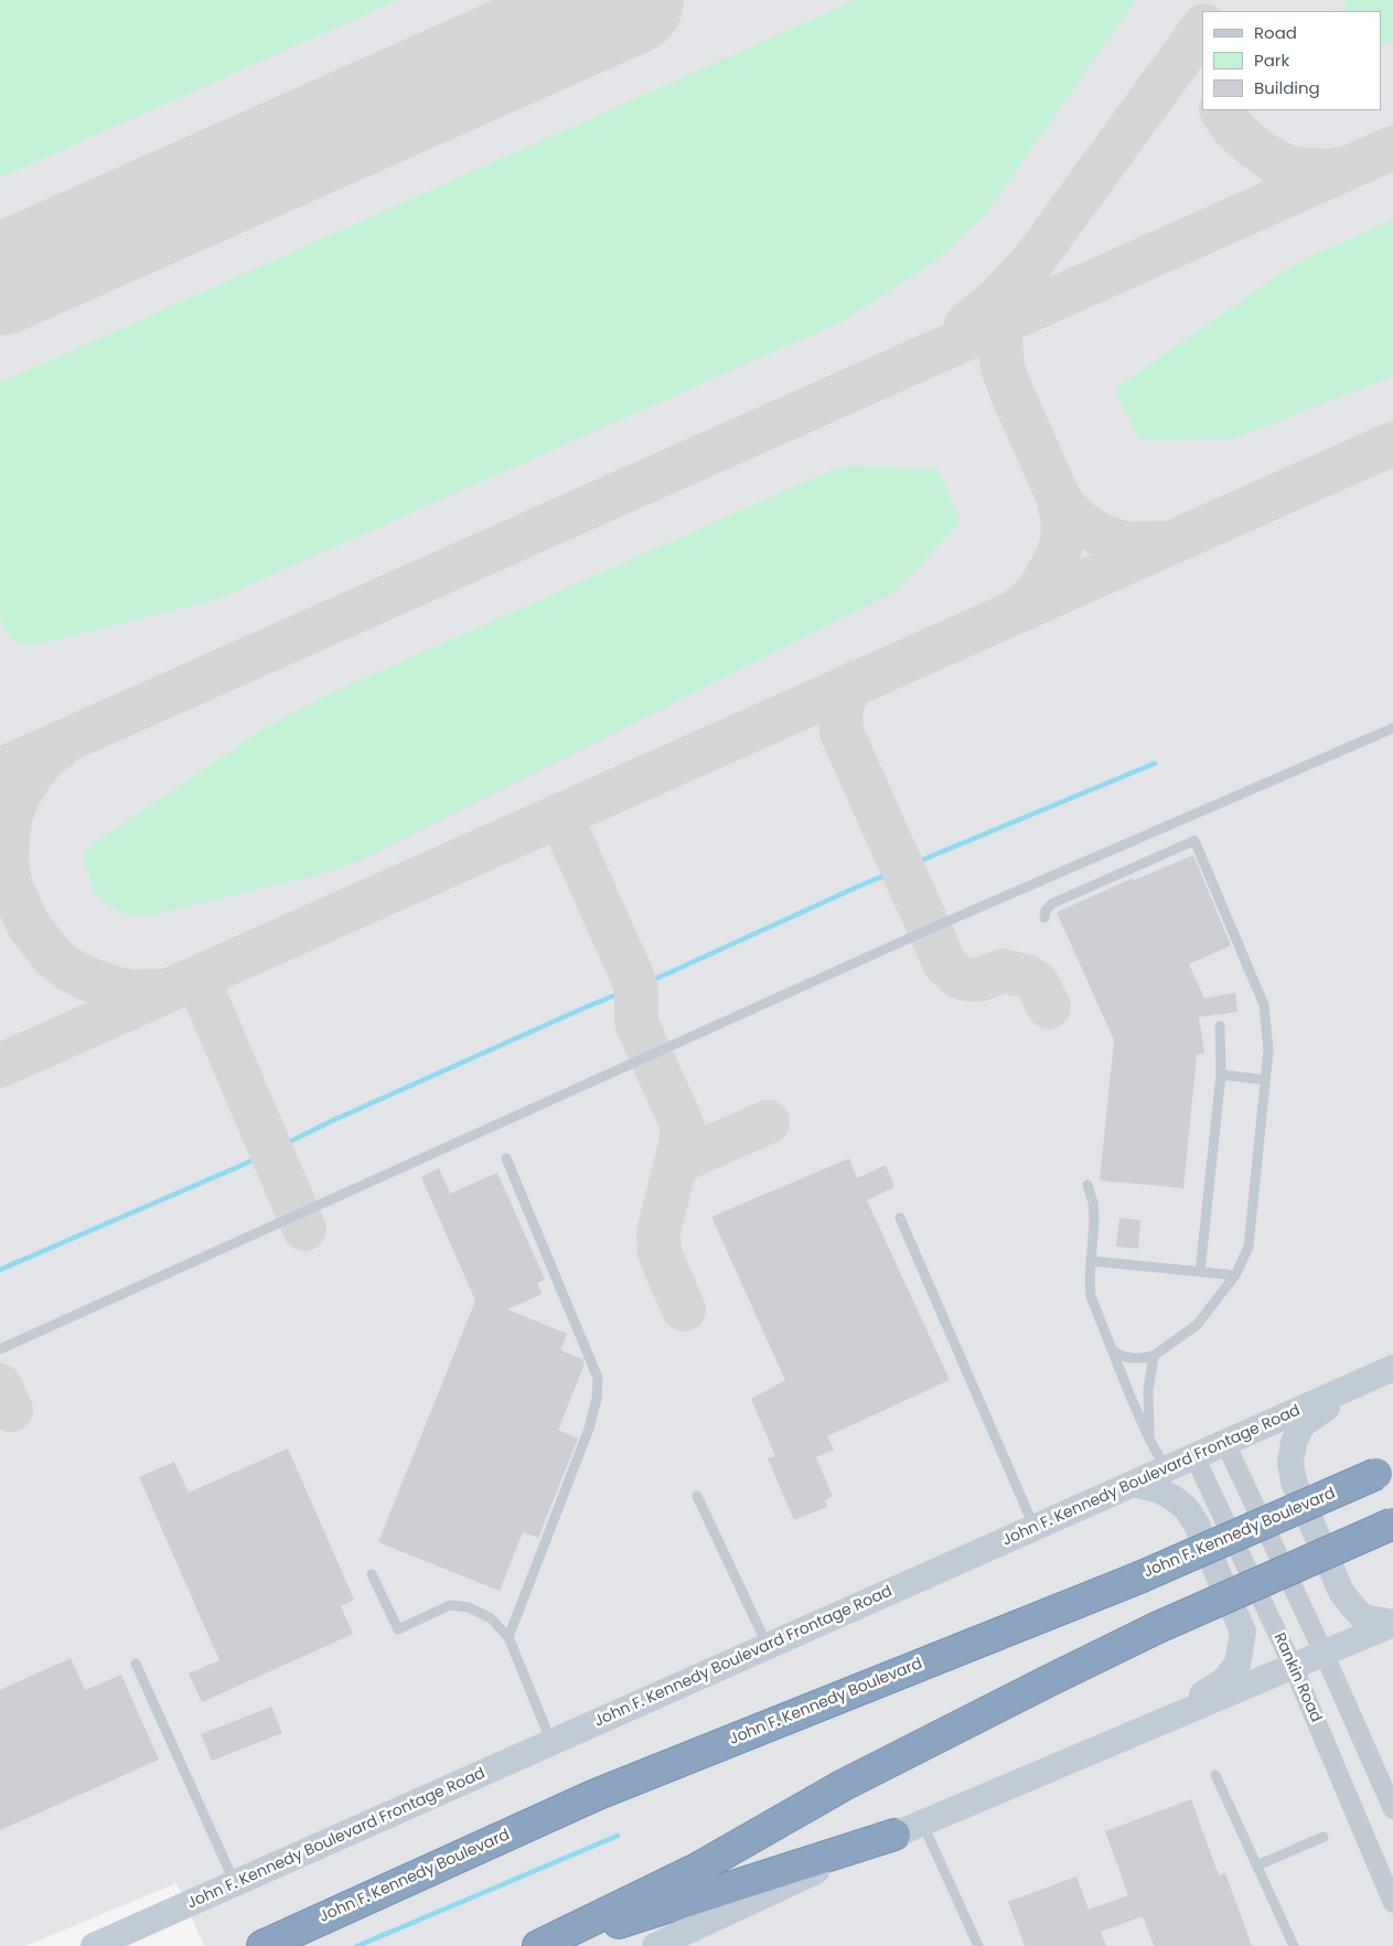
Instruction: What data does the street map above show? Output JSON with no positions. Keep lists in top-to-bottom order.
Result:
{
  "streets": {
    "highway": ["John F. Kennedy Boulevard"],
    "street": ["John F. Kennedy Boulevard Frontage Road", "Rankin Road"]
  },
  "crossings": [
    ["John F. Kennedy Boulevard Frontage Road", "Rankin Road"]
  ],
  "legend": ["Road", "Park", "Building"]
}
